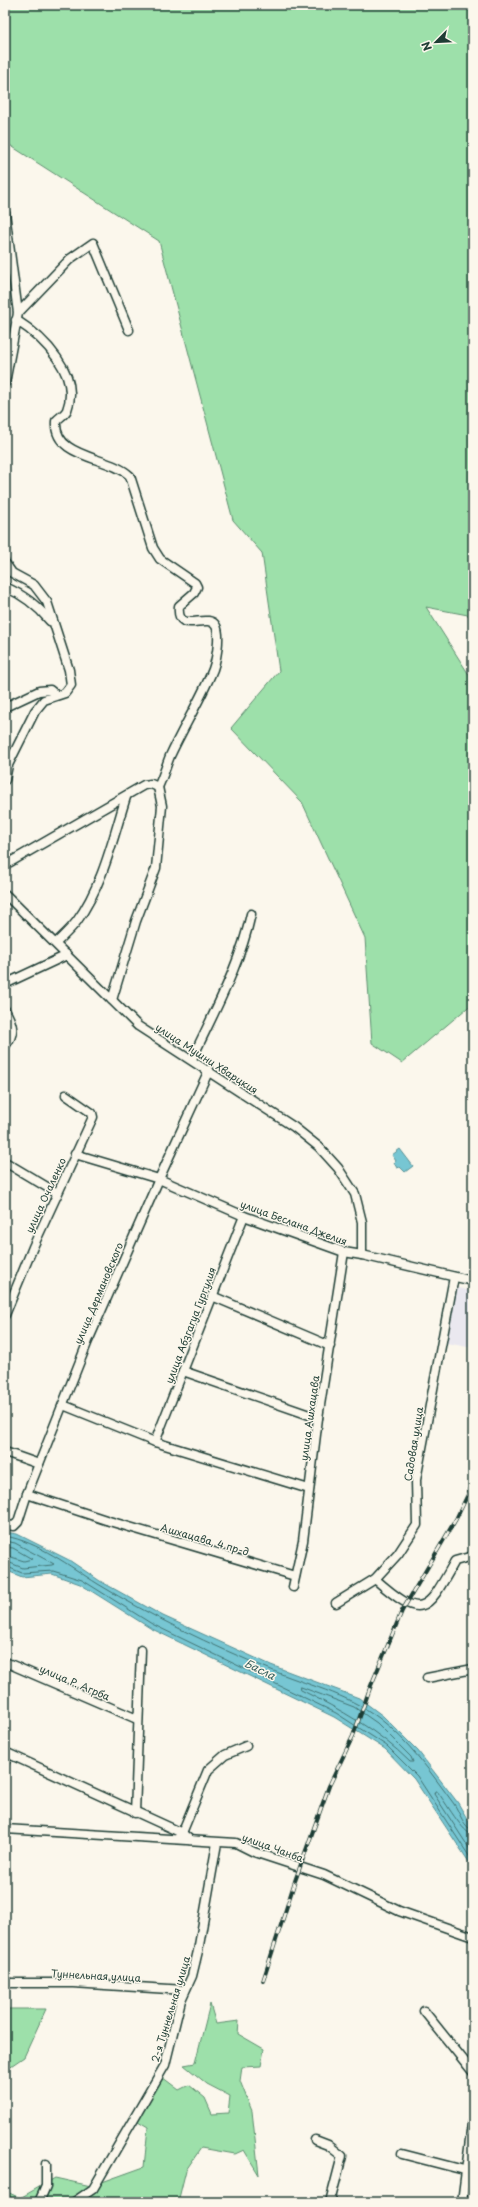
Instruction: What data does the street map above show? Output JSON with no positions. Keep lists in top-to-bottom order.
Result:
{
  "streets": {
    "street": [
      "улица Мушни Хварцкия",
      "улица Очаленко",
      "улица Беслана Джелия",
      "улица Дермановского",
      "улица Абзгагуа Гургулия",
      "улица Ашхацава",
      "Садовая улица",
      "Ашхацава, 4 пр-д",
      "улица Р. Агрба",
      "улица Чанба",
      "Туннельная улица",
      "2-я Туннельная улица"
    ]
  },
  "crossings": [
    ["улица Мушни Хварцкия", "улица Беслана Джелия"],
    ["улица Мушни Хварцкия", "улица Дермановского"],
    ["улица Очаленко", "улица Беслана Джелия"],
    ["улица Беслана Джелия", "улица Дермановского"],
    ["улица Беслана Джелия", "улица Абзгагуа Гургулия"],
    ["улица Беслана Джелия", "улица Ашхацава"],
    ["улица Беслана Джелия", "Садовая улица"],
    ["улица Дермановского", "Ашхацава, 4 пр-д"],
    ["улица Ашхацава", "Ашхацава, 4 пр-д"],
    ["улица Чанба", "2-я Туннельная улица"],
    ["Туннельная улица", "2-я Туннельная улица"]
  ],
  "water": ["Басла"],
  "north": "bottom left"
}
